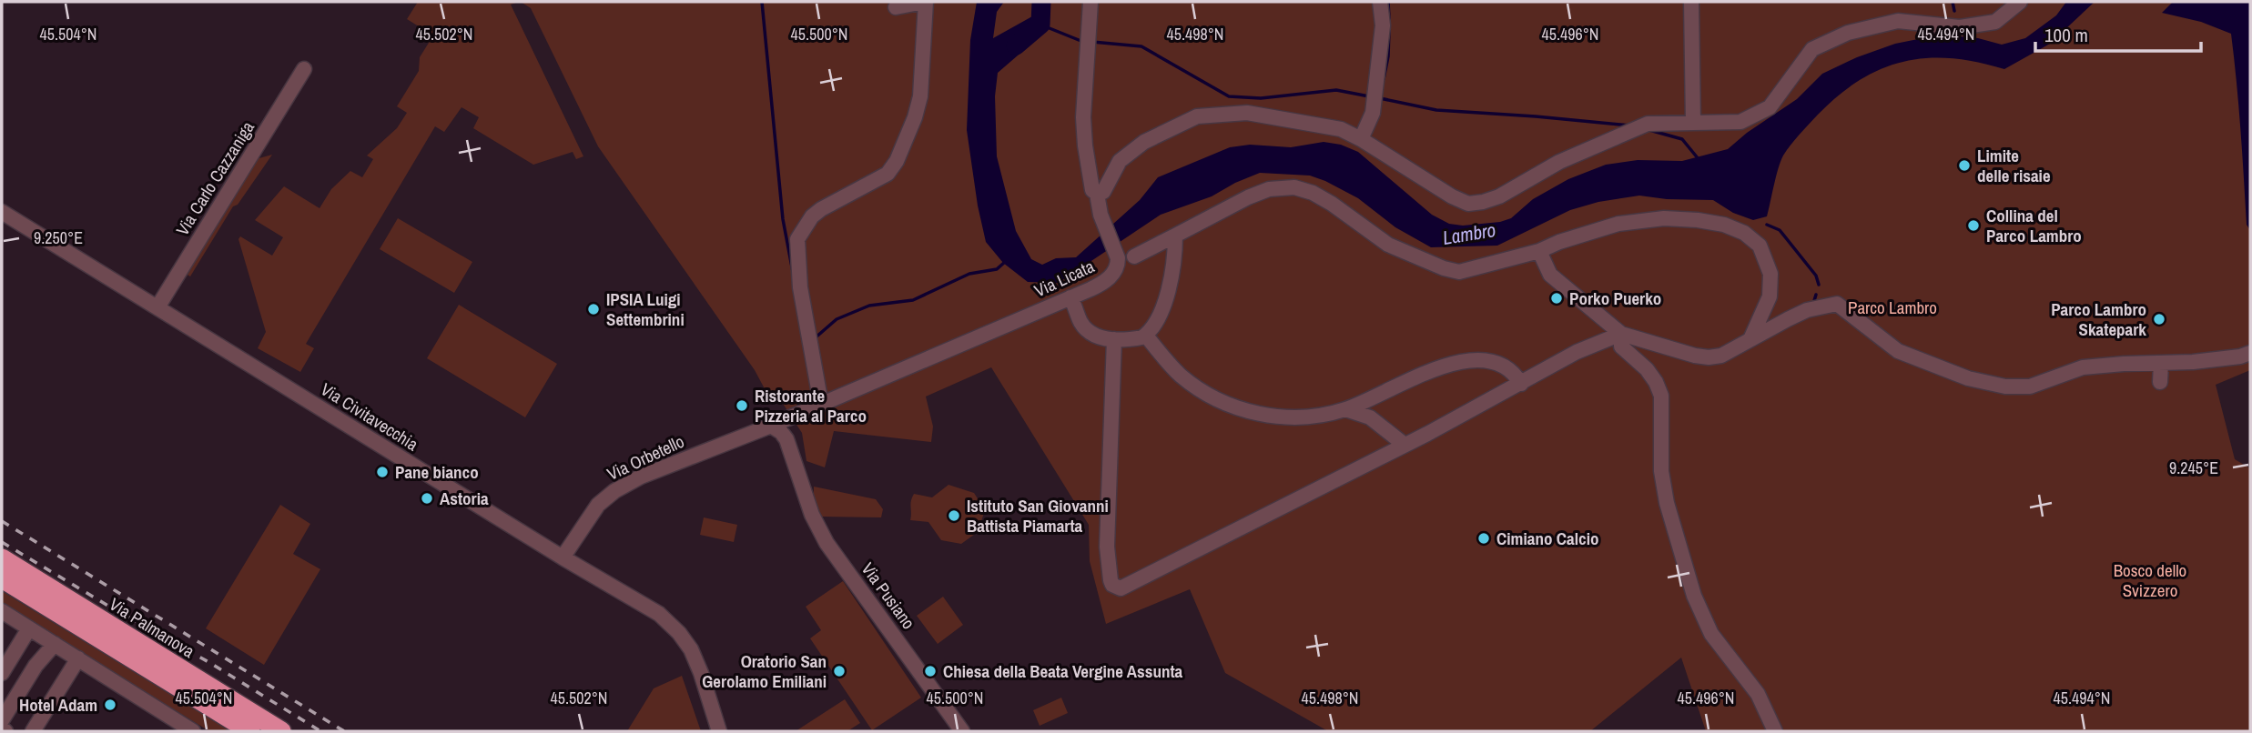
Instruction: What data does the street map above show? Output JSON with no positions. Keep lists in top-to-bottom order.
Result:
{
  "streets": {
    "highway": ["Via Palmanova"],
    "street": [
      "Via Carlo Cazzaniga",
      "Via Licata",
      "Via Civitavecchia",
      "Via Orbetello",
      "Via Pusiano"
    ]
  },
  "crossings": [
    ["Via Carlo Cazzaniga", "Via Civitavecchia"],
    ["Via Licata", "Via Orbetello"],
    ["Via Licata", "Via Pusiano"],
    ["Via Civitavecchia", "Via Orbetello"],
    ["Via Orbetello", "Via Pusiano"]
  ],
  "water": ["Lambro"],
  "parks": ["Parco Lambro", "Bosco dello Svizzero"],
  "places": [
    "Limite delle risaie",
    "Collina del Parco Lambro",
    "Porko Puerko",
    "IPSIA Luigi Settembrini",
    "Parco Lambro Skatepark",
    "Ristorante Pizzeria al Parco",
    "Pane bianco",
    "Astoria",
    "Istituto San Giovanni Battista Piamarta",
    "Cimiano Calcio",
    "Oratorio San Gerolamo Emiliani",
    "Chiesa della Beata Vergine Assunta",
    "Hotel Adam"
  ],
  "scale_bar": "100 m",
  "coordinates": [
    "45.504°N",
    "45.502°N",
    "45.500°N",
    "45.498°N",
    "45.496°N",
    "45.494°N",
    "9.250°E",
    "9.245°E"
  ]
}
